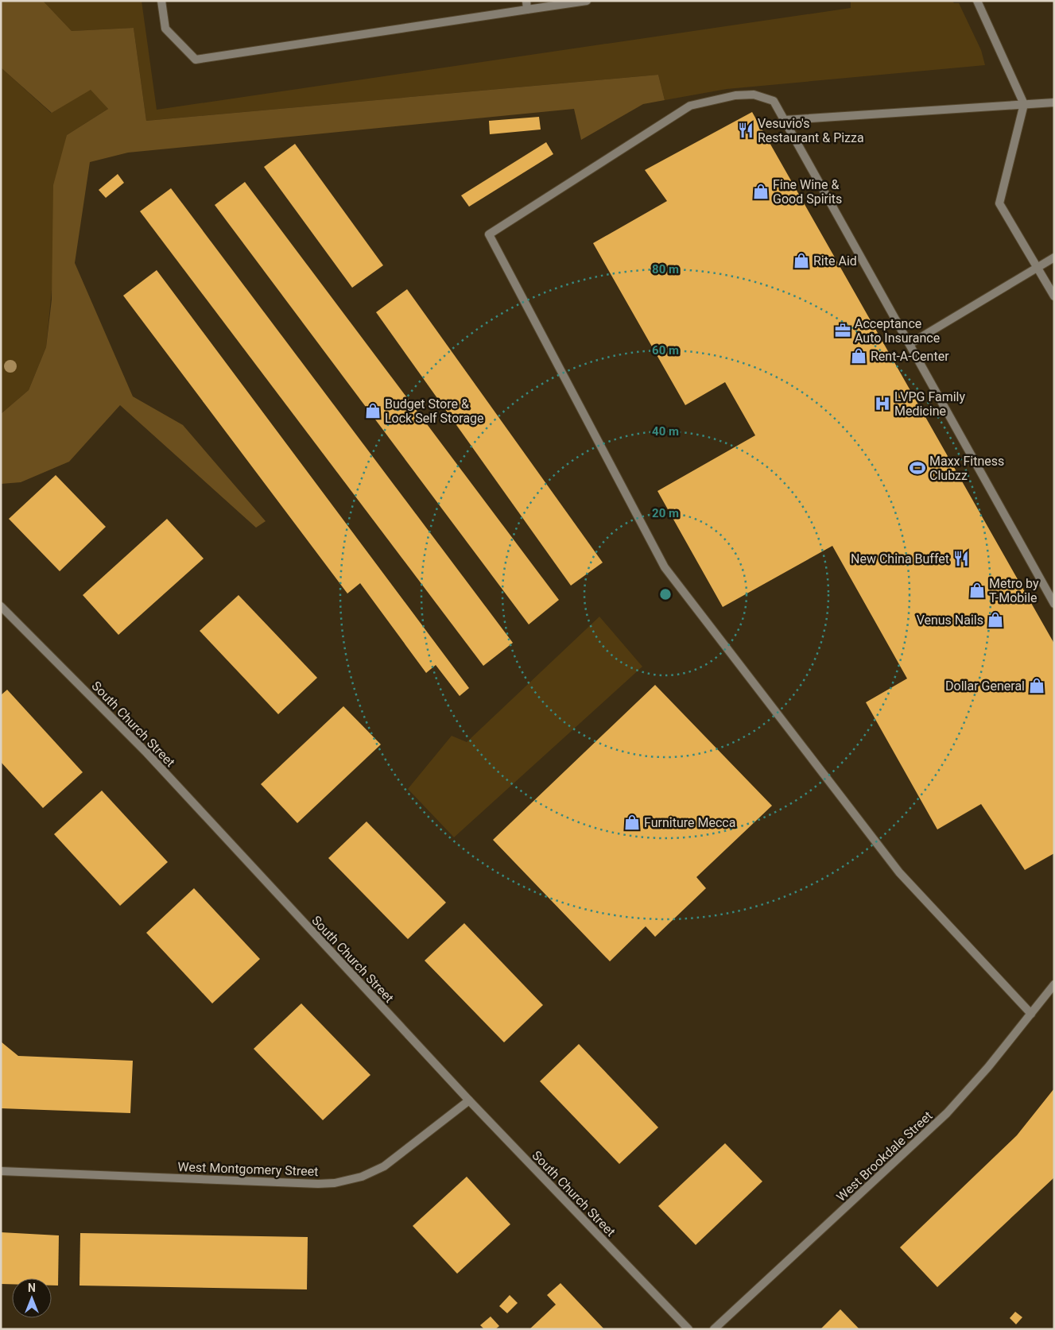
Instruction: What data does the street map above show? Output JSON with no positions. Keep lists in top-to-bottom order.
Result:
{
  "streets": {
    "street": ["South Church Street", "West Brookdale Street", "West Montgomery Street"]
  },
  "crossings": [
    ["South Church Street", "West Montgomery Street"]
  ],
  "places": {
    "restaurant": ["Vesuvio's Restaurant & Pizza", "New China Buffet"],
    "shop": [
      "Fine Wine & Good Spirits",
      "Rite Aid",
      "Rent-A-Center",
      "Budget Store & Lock Self Storage",
      "Metro by T-Mobile",
      "Venus Nails",
      "Dollar General",
      "Furniture Mecca"
    ],
    "office": ["Acceptance Auto Insurance"],
    "hospital": ["LVPG Family Medicine"],
    "sports": ["Maxx Fitness Clubzz"]
  },
  "north": "top",
  "rings": [
    "80 m",
    "60 m",
    "40 m",
    "20 m"
  ]
}
